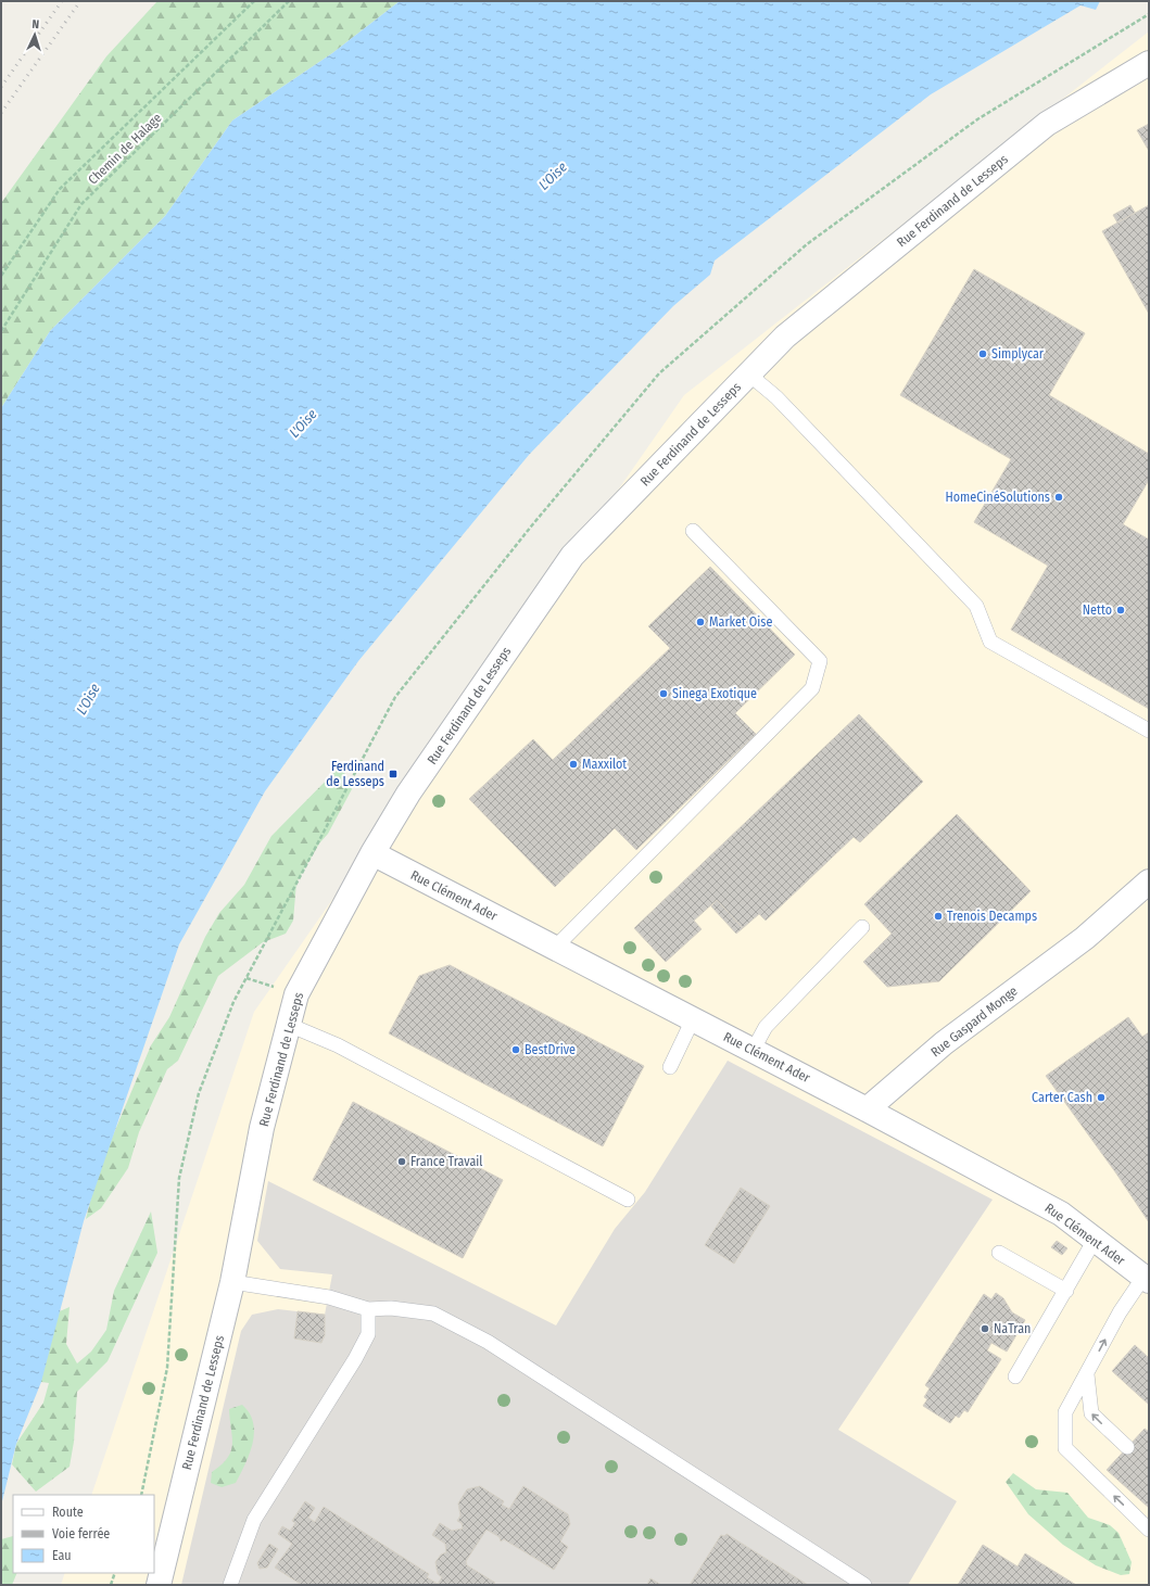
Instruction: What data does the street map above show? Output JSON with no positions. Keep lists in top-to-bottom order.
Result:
{
  "streets": {
    "street": ["Rue Ferdinand de Lesseps", "Rue Clément Ader", "Rue Gaspard Monge"],
    "path": ["Chemin de Halage"]
  },
  "crossings": [
    ["Rue Ferdinand de Lesseps", "Rue Clément Ader"],
    ["Rue Clément Ader", "Rue Gaspard Monge"]
  ],
  "water": ["L'Oise"],
  "places": {
    "other": [
      "Simplycar",
      "HomeCinéSolutions",
      "Netto",
      "Market Oise",
      "Sinega Exotique",
      "Maxxilot",
      "Trenois Decamps",
      "BestDrive",
      "Carter Cash",
      "France Travail",
      "NaTran"
    ],
    "transit": ["Ferdinand de Lesseps"]
  },
  "legend": ["Route", "Voie ferrée", "Eau"],
  "north": "top"
}
